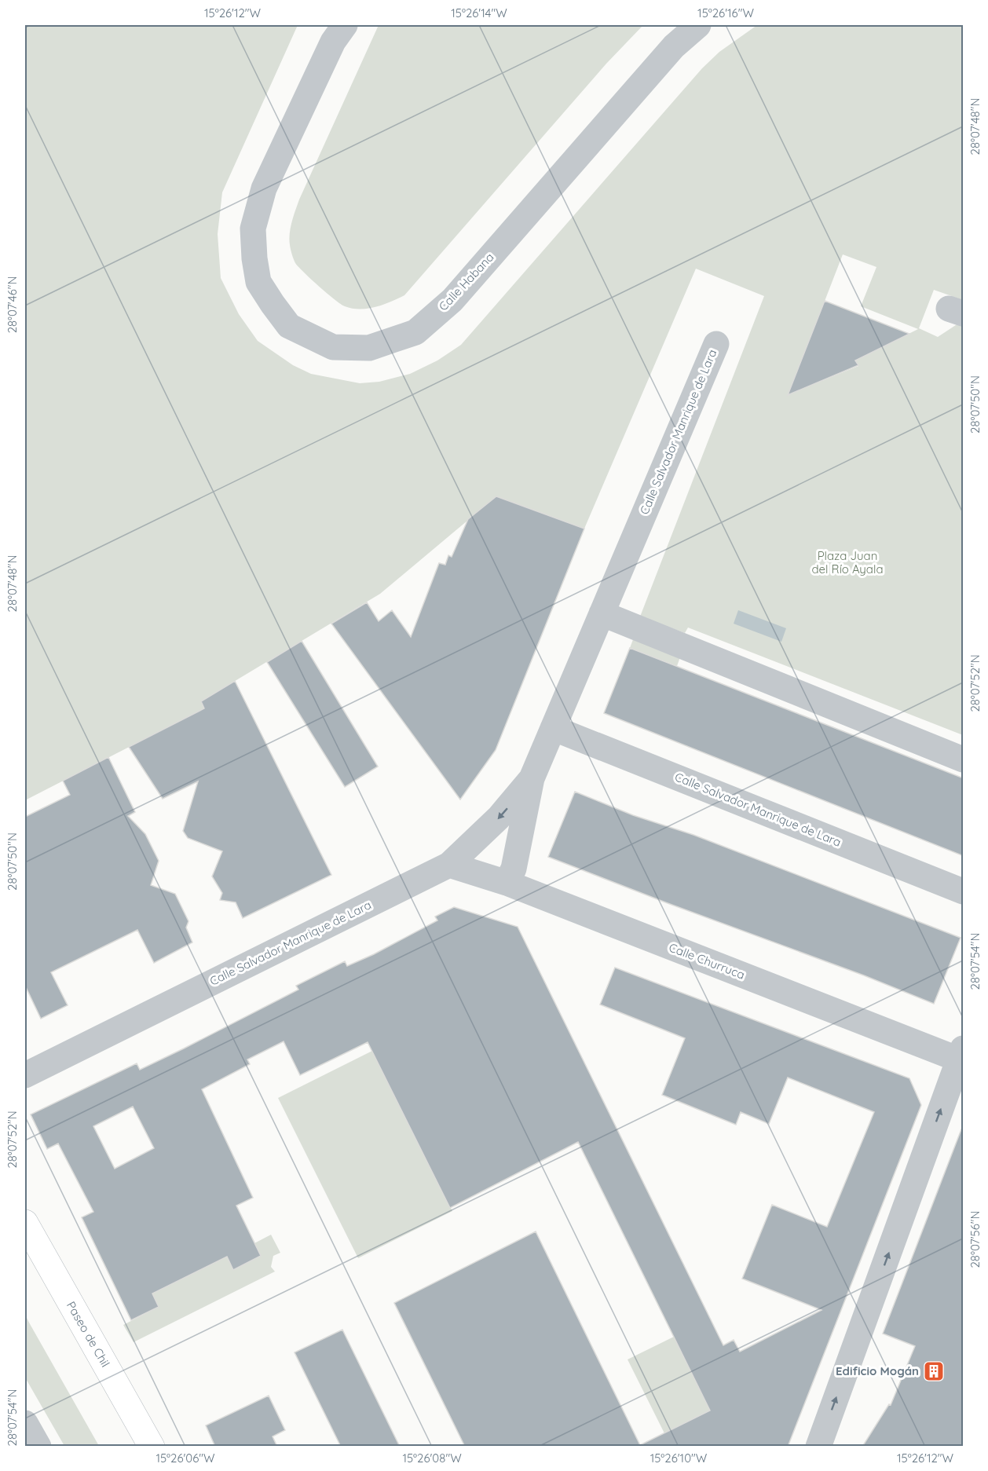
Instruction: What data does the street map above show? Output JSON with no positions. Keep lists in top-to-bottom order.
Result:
{
  "streets": {
    "street": [
      "Calle Habana",
      "Calle Salvador Manrique de Lara",
      "Calle Churruca",
      "Paseo de Chil"
    ]
  },
  "crossings": [
    ["Calle Salvador Manrique de Lara", "Calle Churruca"]
  ],
  "parks": ["Plaza Juan del Río Ayala"],
  "places": {
    "building": ["Edificio Mogán"]
  },
  "coordinates": [
    "15°26'12\"W",
    "15°26'14\"W",
    "15°26'16\"W",
    "28°07'48\"N",
    "28°07'46\"N",
    "28°07'50\"N",
    "28°07'52\"N",
    "28°07'54\"N",
    "28°07'56\"N",
    "15°26'06\"W",
    "15°26'08\"W",
    "15°26'10\"W"
  ]
}
